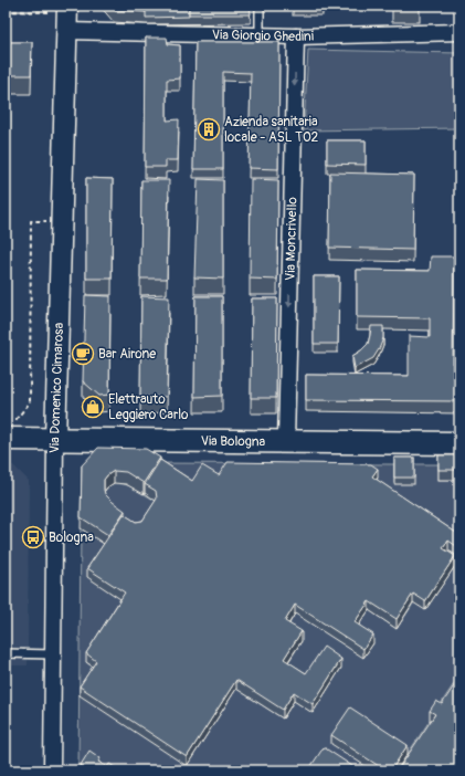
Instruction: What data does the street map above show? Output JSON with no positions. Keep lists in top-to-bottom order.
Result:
{
  "streets": {
    "main road": ["Via Bologna"],
    "street": ["Via Giorgio Ghedini", "Via Moncrivello", "Via Domenico Cimarosa"]
  },
  "crossings": [
    ["Via Giorgio Ghedini", "Via Moncrivello"],
    ["Via Giorgio Ghedini", "Via Domenico Cimarosa"],
    ["Via Moncrivello", "Via Bologna"],
    ["Via Domenico Cimarosa", "Via Bologna"]
  ],
  "one_way": ["Via Moncrivello"],
  "places": {
    "building": ["Azienda sanitaria locale - ASL TO2"],
    "cafe": ["Bar Airone"],
    "shop": ["Elettrauto Leggiero Carlo"],
    "bus stop": ["Bologna"]
  }
}
